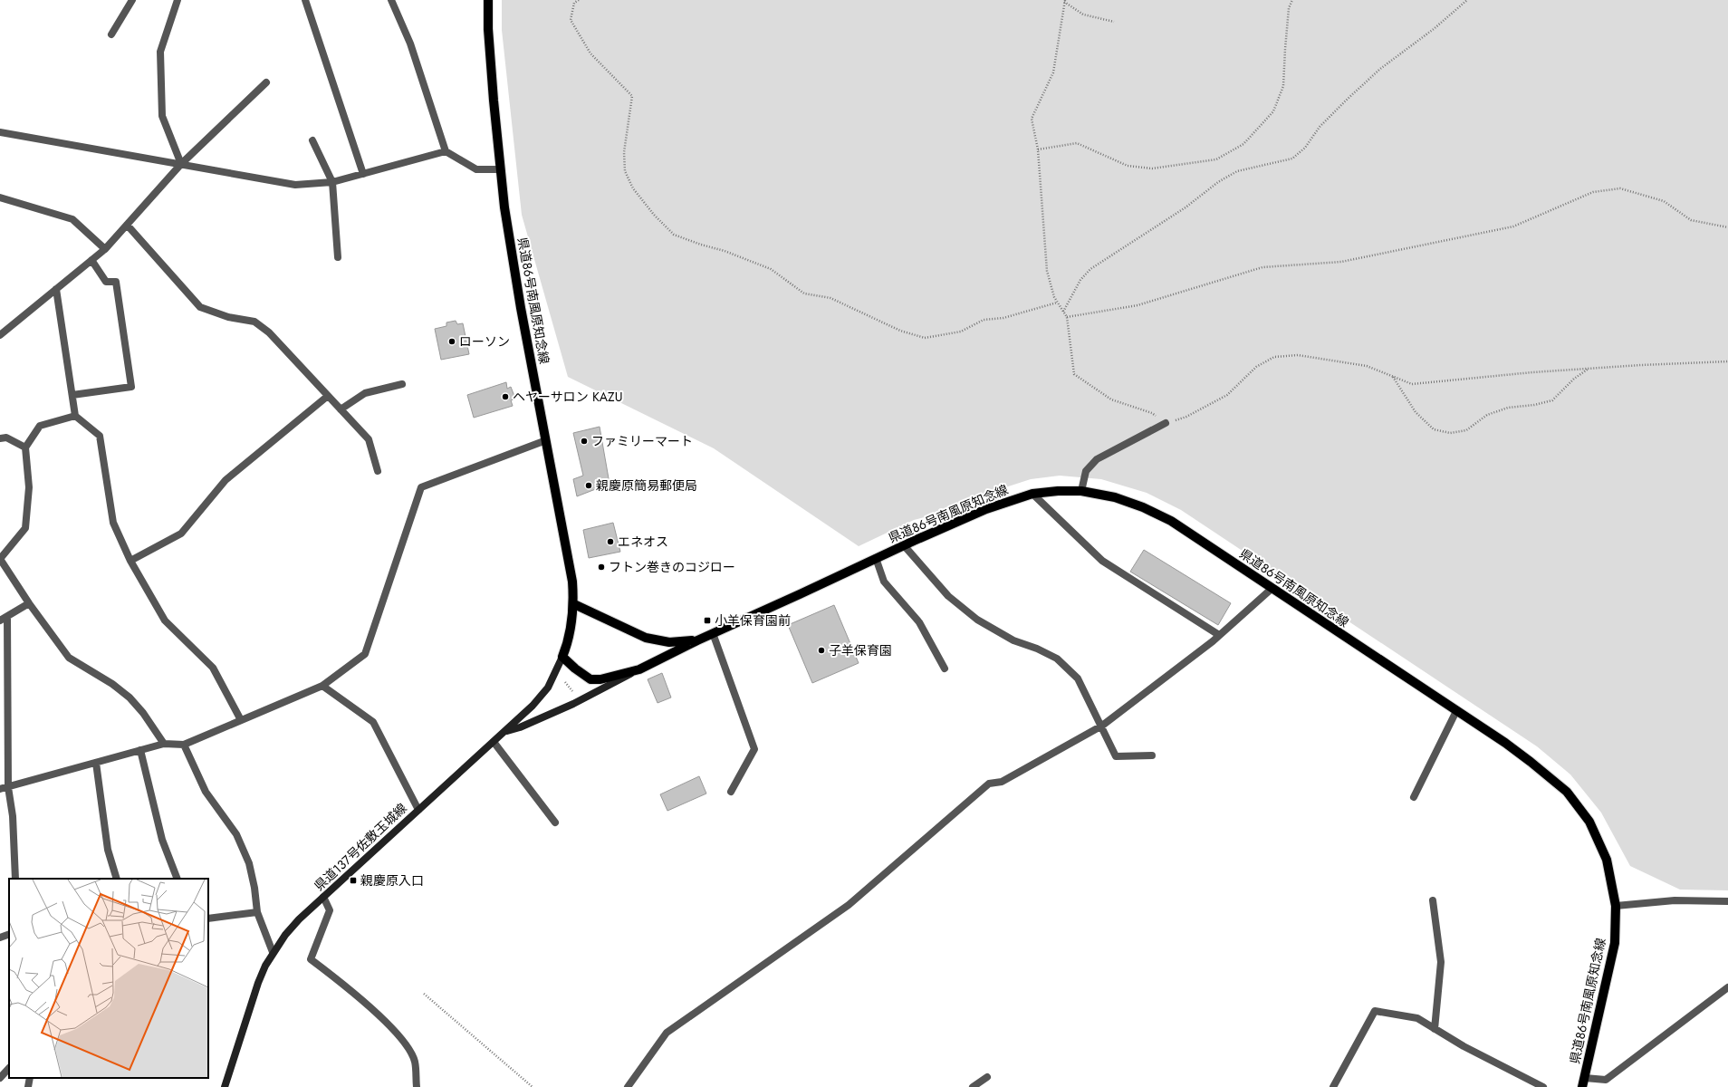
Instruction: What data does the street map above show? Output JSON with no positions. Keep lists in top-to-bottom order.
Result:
{
  "streets": {
    "main road": ["県道86号南風原知念線", "県道137号佐敷玉城線"]
  },
  "crossings": [
    ["県道86号南風原知念線", "県道137号佐敷玉城線"]
  ],
  "places": {
    "other": [
      "ローソン",
      "ヘヤーサロン KAZU",
      "ファミリーマート",
      "親慶原簡易郵便局",
      "エネオス",
      "フトン巻きのコジロー",
      "子羊保育園"
    ],
    "transit": ["小羊保育園前", "親慶原入口"]
  }
}
